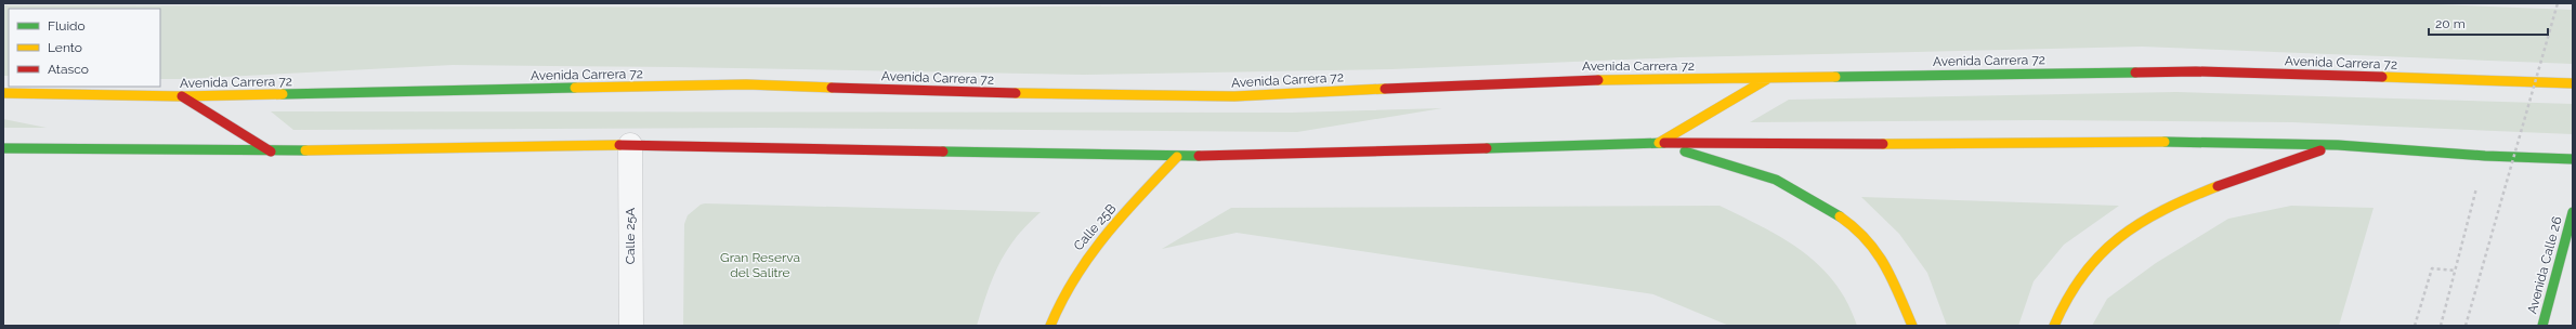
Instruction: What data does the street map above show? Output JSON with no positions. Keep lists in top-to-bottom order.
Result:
{
  "streets": {
    "main road": ["Avenida Carrera 72", "Calle 25B", "Avenida Calle 26"],
    "street": ["Calle 25A"]
  },
  "parks": ["Gran Reserva del Salitre"],
  "legend": ["Fluido", "Lento", "Atasco"],
  "scale_bar": "20 m"
}
